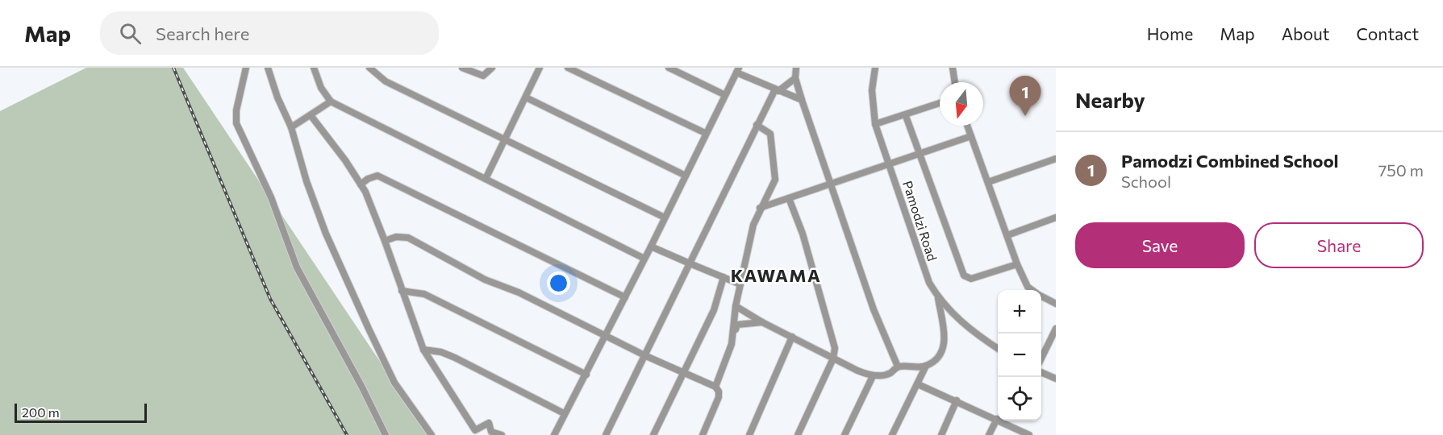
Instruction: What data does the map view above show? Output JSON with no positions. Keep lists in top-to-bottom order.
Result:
{
  "streets": {
    "street": ["Pamodzi Road"]
  },
  "districts": ["KAWAMA"],
  "scale_bar": "200 m",
  "north": "bottom",
  "page": {
    "header": "Map",
    "search": "Search here",
    "nav": [
      "Home",
      "Map",
      "About",
      "Contact"
    ],
    "heading": "Nearby",
    "pins": "1",
    "list": [
      {
        "mark": "1",
        "name": "Pamodzi Combined School",
        "note": "School",
        "value": "750 m"
      }
    ],
    "buttons": ["Save", "Share"],
    "map_buttons": ["+", "−"],
    "scale": "200 m"
  }
}
